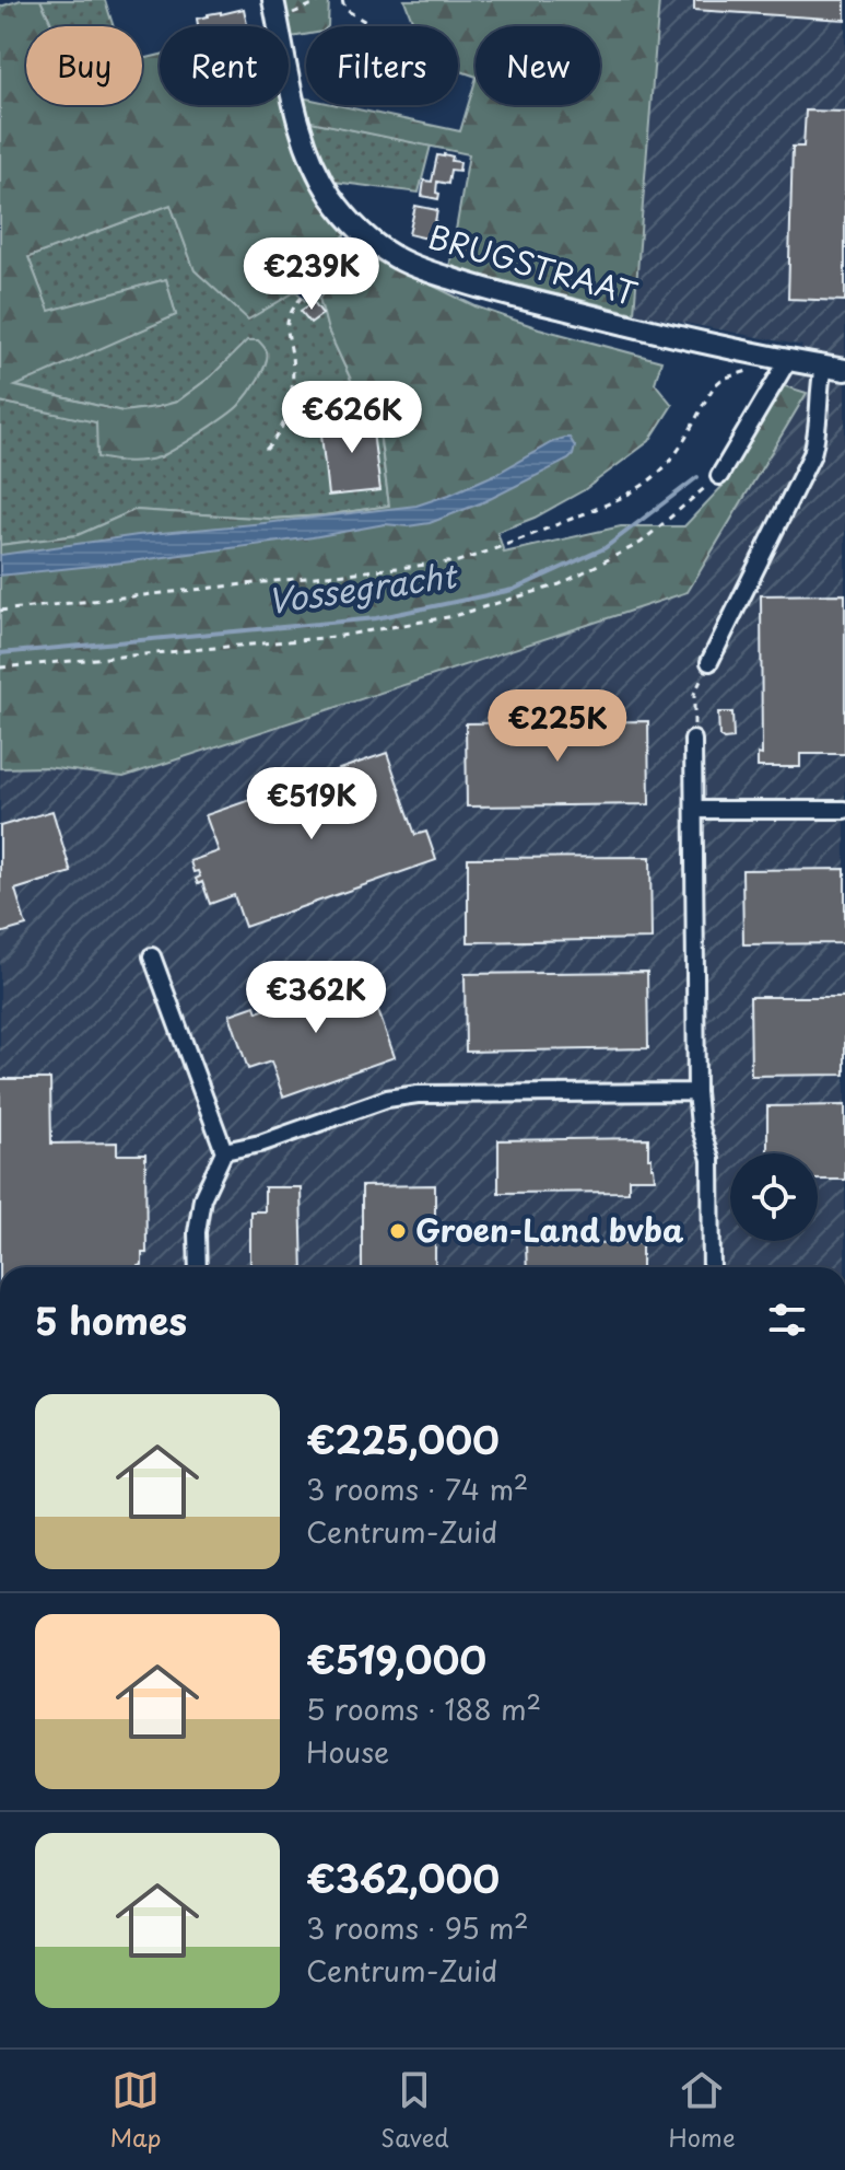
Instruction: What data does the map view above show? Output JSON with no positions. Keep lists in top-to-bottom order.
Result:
{
  "streets": {
    "street": ["BRUGSTRAAT"]
  },
  "water": ["Vossegracht"],
  "places": ["Groen-Land bvba"],
  "page": {
    "chip": [
      "Buy",
      "Rent",
      "Filters",
      "New"
    ],
    "price": [
      "€239K",
      "€626K",
      "€225K",
      "€519K",
      "€362K"
    ],
    "heading": "5 homes",
    "list": [
      {
        "name": "€225,000",
        "note": "3 rooms · 74 m² · Centrum-Zuid"
      },
      {
        "name": "€519,000",
        "note": "5 rooms · 188 m² · House"
      },
      {
        "name": "€362,000",
        "note": "3 rooms · 95 m² · Centrum-Zuid"
      }
    ],
    "tabs": ["Map", "Saved", "Home"]
  }
}
